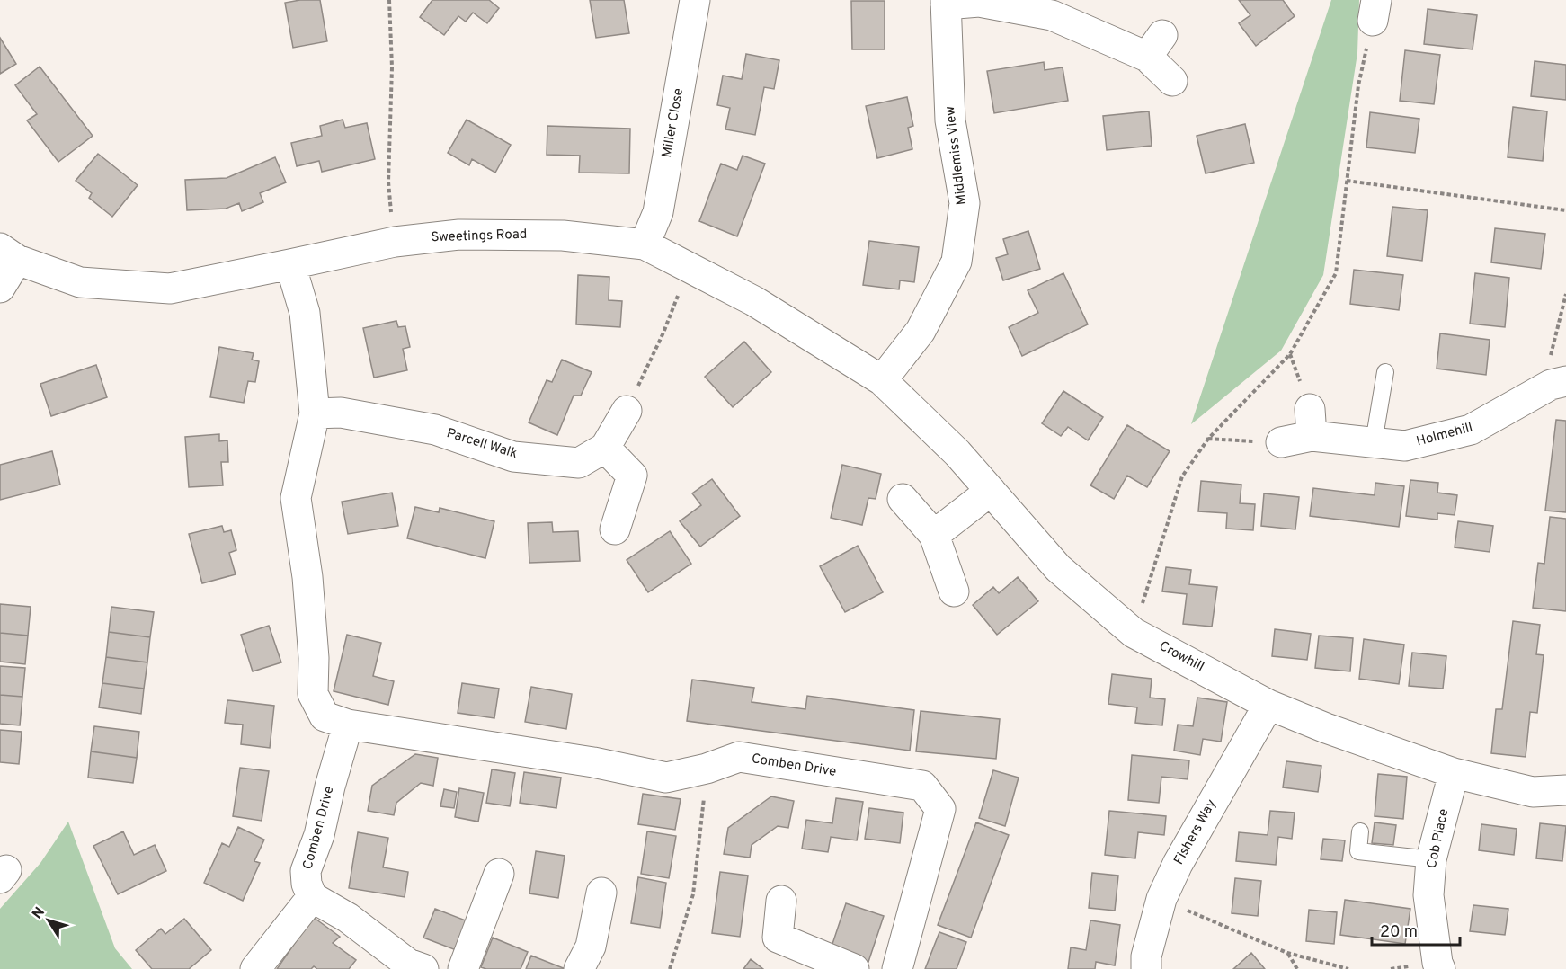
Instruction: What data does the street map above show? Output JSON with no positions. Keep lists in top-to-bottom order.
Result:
{
  "streets": {
    "street": [
      "Miller Close",
      "Middlemiss View",
      "Sweetings Road",
      "Holmehill",
      "Parcell Walk",
      "Crowhill",
      "Comben Drive",
      "Fishers Way",
      "Cob Place"
    ]
  },
  "crossings": [
    ["Miller Close", "Sweetings Road"],
    ["Middlemiss View", "Sweetings Road"],
    ["Middlemiss View", "Crowhill"],
    ["Sweetings Road", "Crowhill"],
    ["Parcell Walk", "Comben Drive"],
    ["Crowhill", "Fishers Way"],
    ["Crowhill", "Cob Place"]
  ],
  "scale_bar": "20 m",
  "north": "top left"
}
